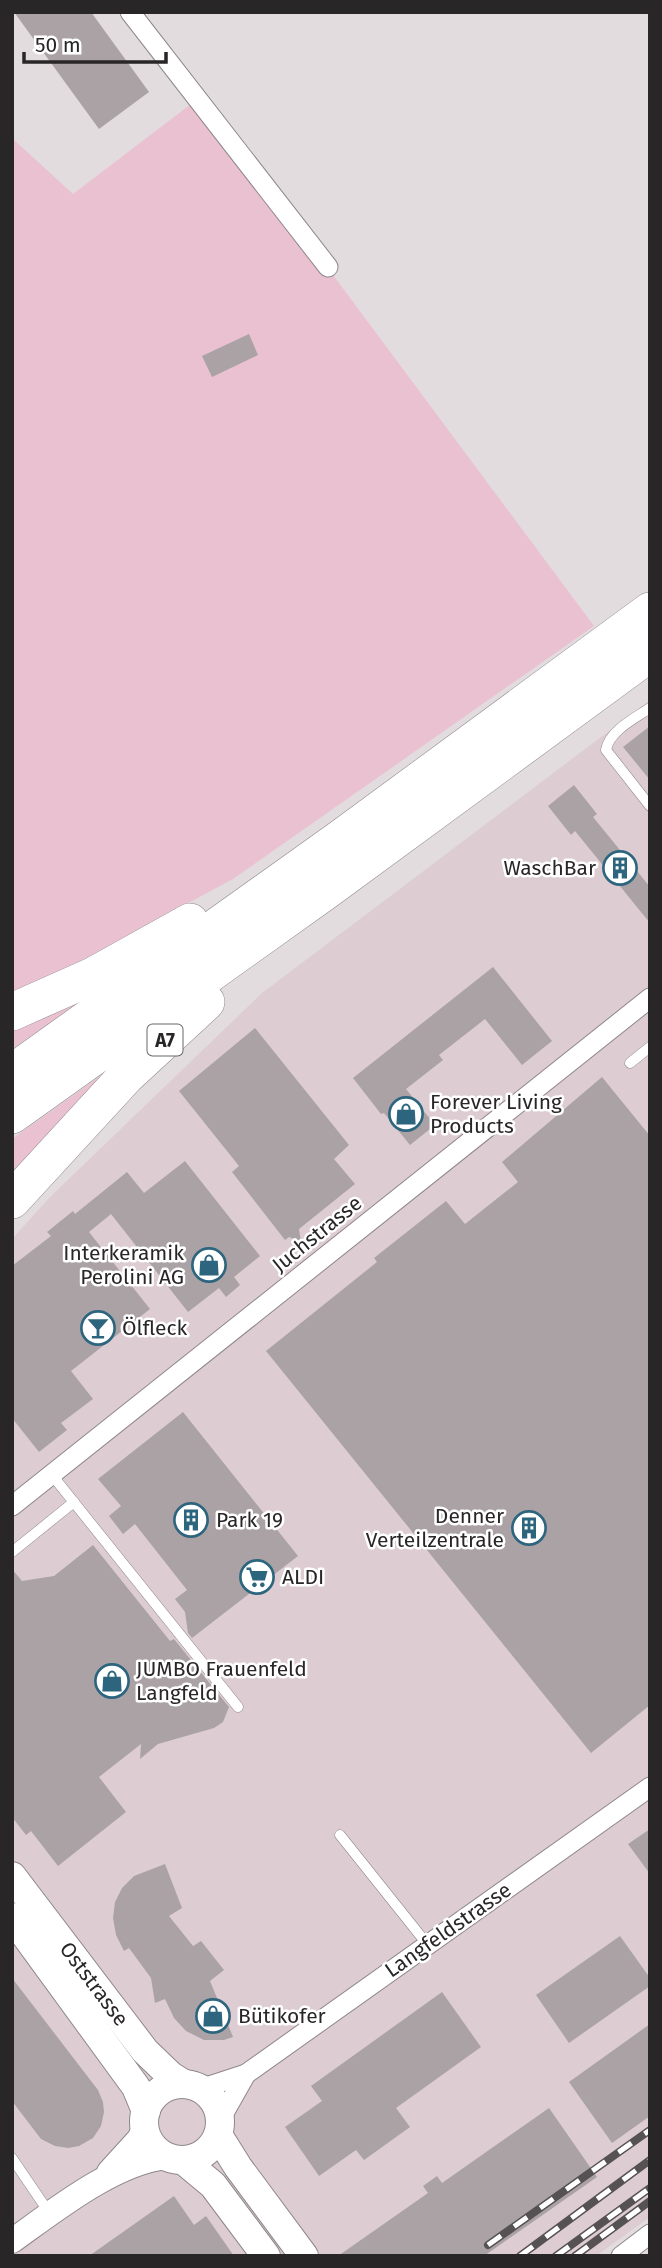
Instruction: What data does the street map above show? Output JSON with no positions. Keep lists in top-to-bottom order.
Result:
{
  "streets": {
    "highway": ["A7"],
    "main road": ["Oststrasse"],
    "street": ["Juchstrasse", "Langfeldstrasse"]
  },
  "crossings": [
    ["Langfeldstrasse", "Oststrasse"]
  ],
  "places": {
    "building": ["WaschBar", "Park 19", "Denner Verteilzentrale"],
    "shop": [
      "Forever Living Products",
      "Interkeramik Perolini AG",
      "JUMBO Frauenfeld Langfeld",
      "Bütikofer"
    ],
    "bar": ["Ölfleck"],
    "supermarket": ["ALDI"]
  },
  "scale_bar": "50 m"
}
